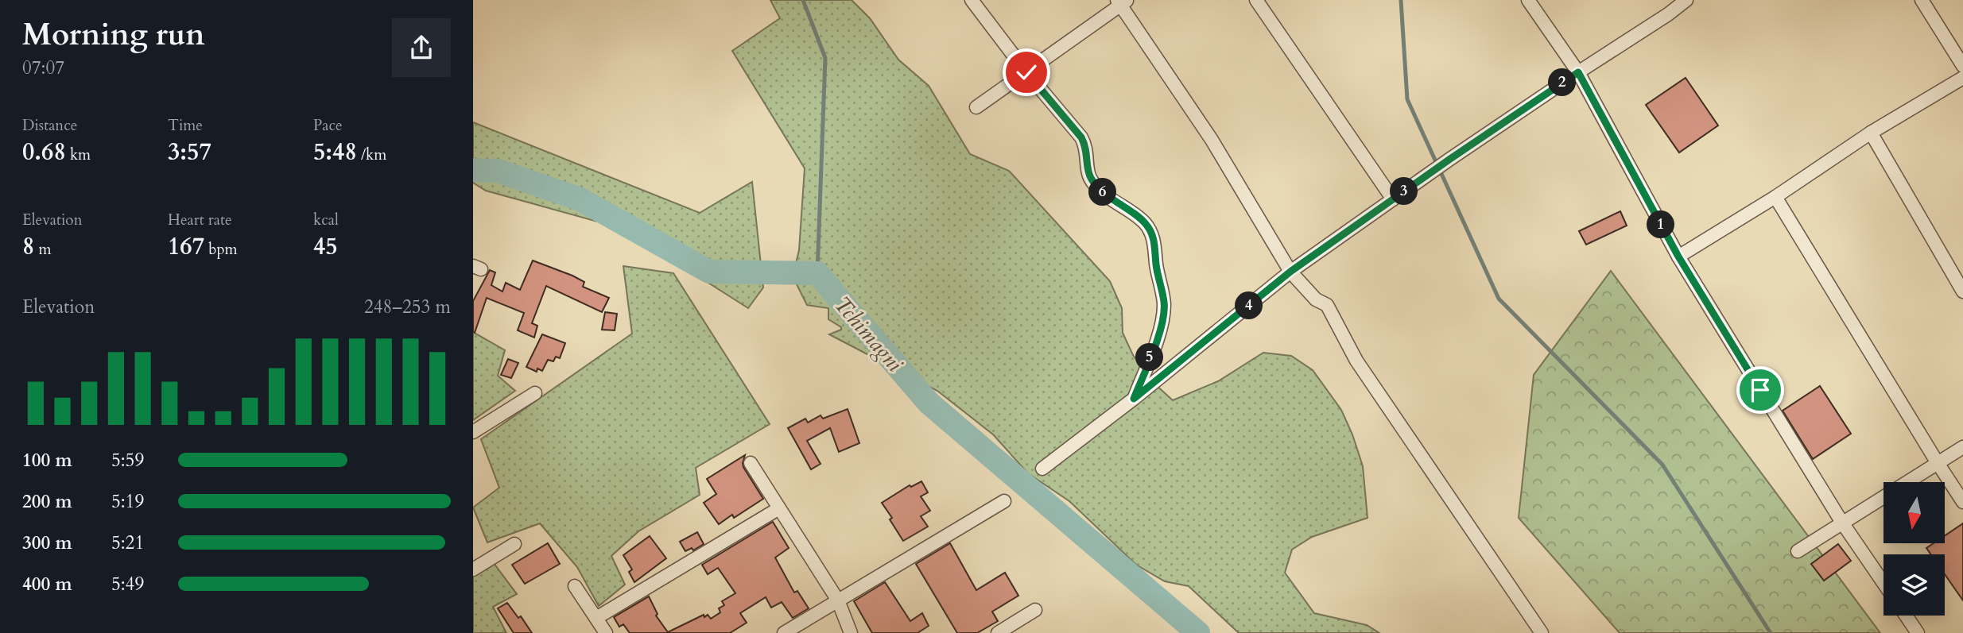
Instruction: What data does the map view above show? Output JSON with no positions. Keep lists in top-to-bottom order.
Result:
{
  "water": ["Tchimagni"],
  "north": "bottom",
  "page": {
    "heading": ["Morning run", "07:07"],
    "pins": [
      "2",
      "3",
      "6",
      "1",
      "4",
      "5"
    ],
    "stats": [
      ["Distance", "0.68 km"],
      ["Time", "3:57"],
      ["Pace", "5:48 /km"],
      ["Elevation", "8 m"],
      ["Heart rate", "167 bpm"],
      ["kcal", "45"]
    ],
    "chart": ["Elevation", "248–253 m"],
    "list": [
      {
        "name": "100 m",
        "note": "5:59"
      },
      {
        "name": "200 m",
        "note": "5:19"
      },
      {
        "name": "300 m",
        "note": "5:21"
      },
      {
        "name": "400 m",
        "note": "5:49"
      }
    ]
  }
}
